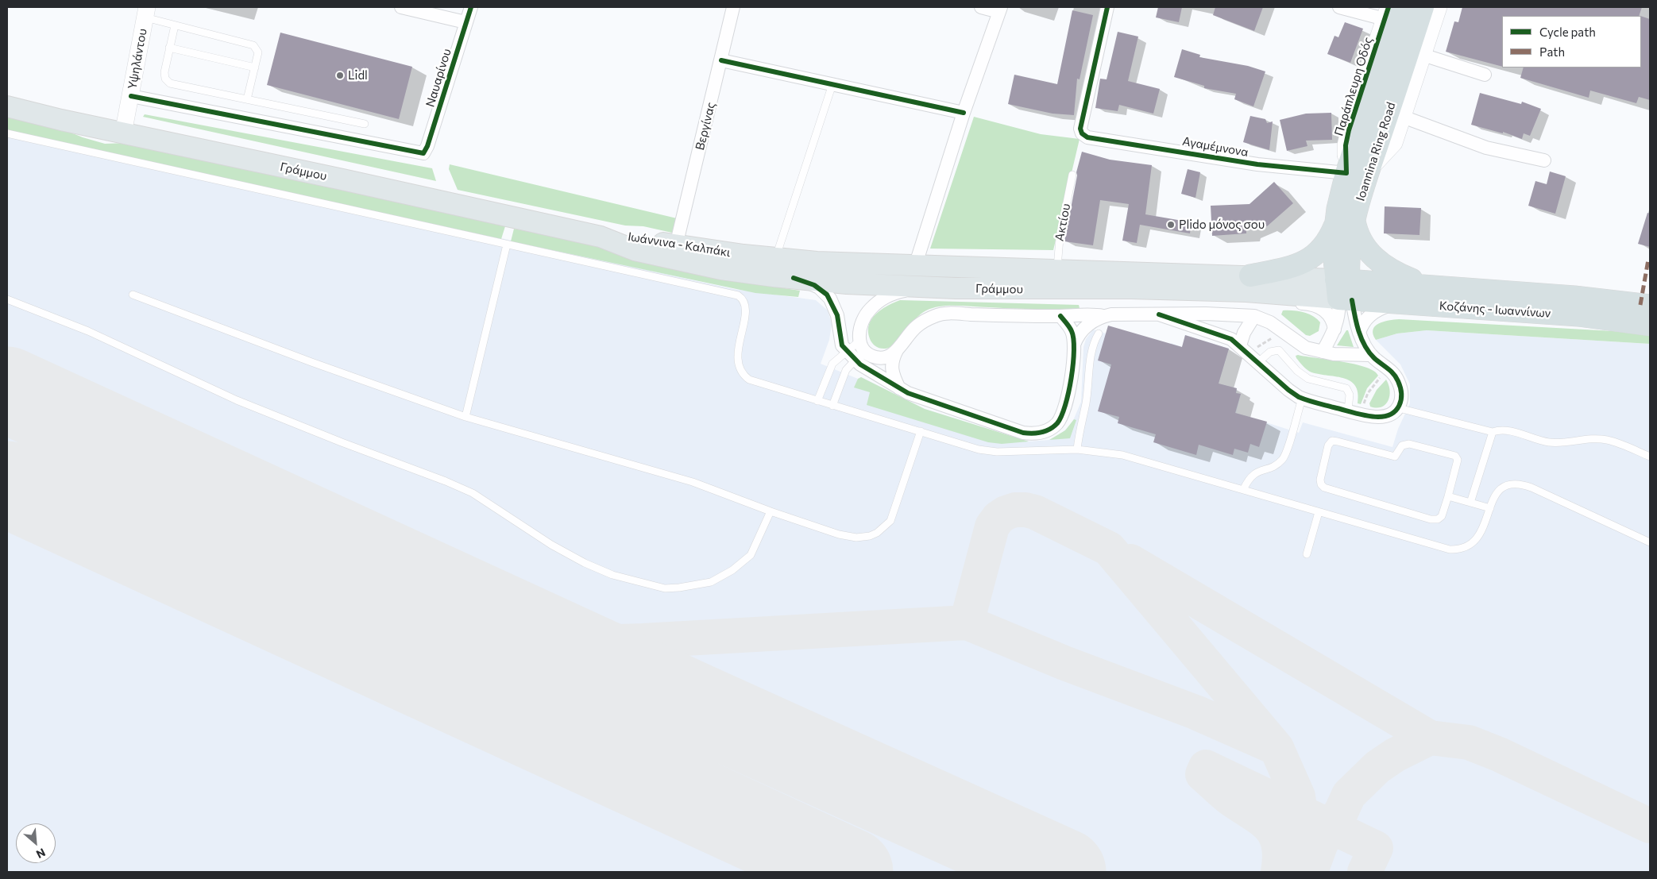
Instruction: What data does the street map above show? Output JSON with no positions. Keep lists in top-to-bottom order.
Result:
{
  "streets": {
    "highway": ["Ioannina Ring Road", "Κοζάνης - Ιωαννίνων"],
    "main road": ["Γράμμου", "Ιωάννινα - Καλπάκι"],
    "street": [
      "Υψηλάντου",
      "Ναυαρίνου",
      "Βεργίνας",
      "Αγαμέμνονα"
    ],
    "lane": ["Ακτίου"],
    "cycle path": ["Παράπλευρη Οδός"]
  },
  "crossings": [
    ["Υψηλάντου", "Ναυαρίνου"],
    ["Υψηλάντου", "Γράμμου"],
    ["Βεργίνας", "Γράμμου"],
    ["Βεργίνας", "Ιωάννινα - Καλπάκι"],
    ["Αγαμέμνονα", "Ioannina Ring Road"],
    ["Ioannina Ring Road", "Γράμμου"],
    ["Ioannina Ring Road", "Κοζάνης - Ιωαννίνων"],
    ["Γράμμου", "Ακτίου"],
    ["Γράμμου", "Ιωάννινα - Καλπάκι"],
    ["Γράμμου", "Κοζάνης - Ιωαννίνων"]
  ],
  "places": ["Lidl", "Plido μόνος σου"],
  "legend": ["Cycle path", "Path"],
  "north": "bottom right"
}
